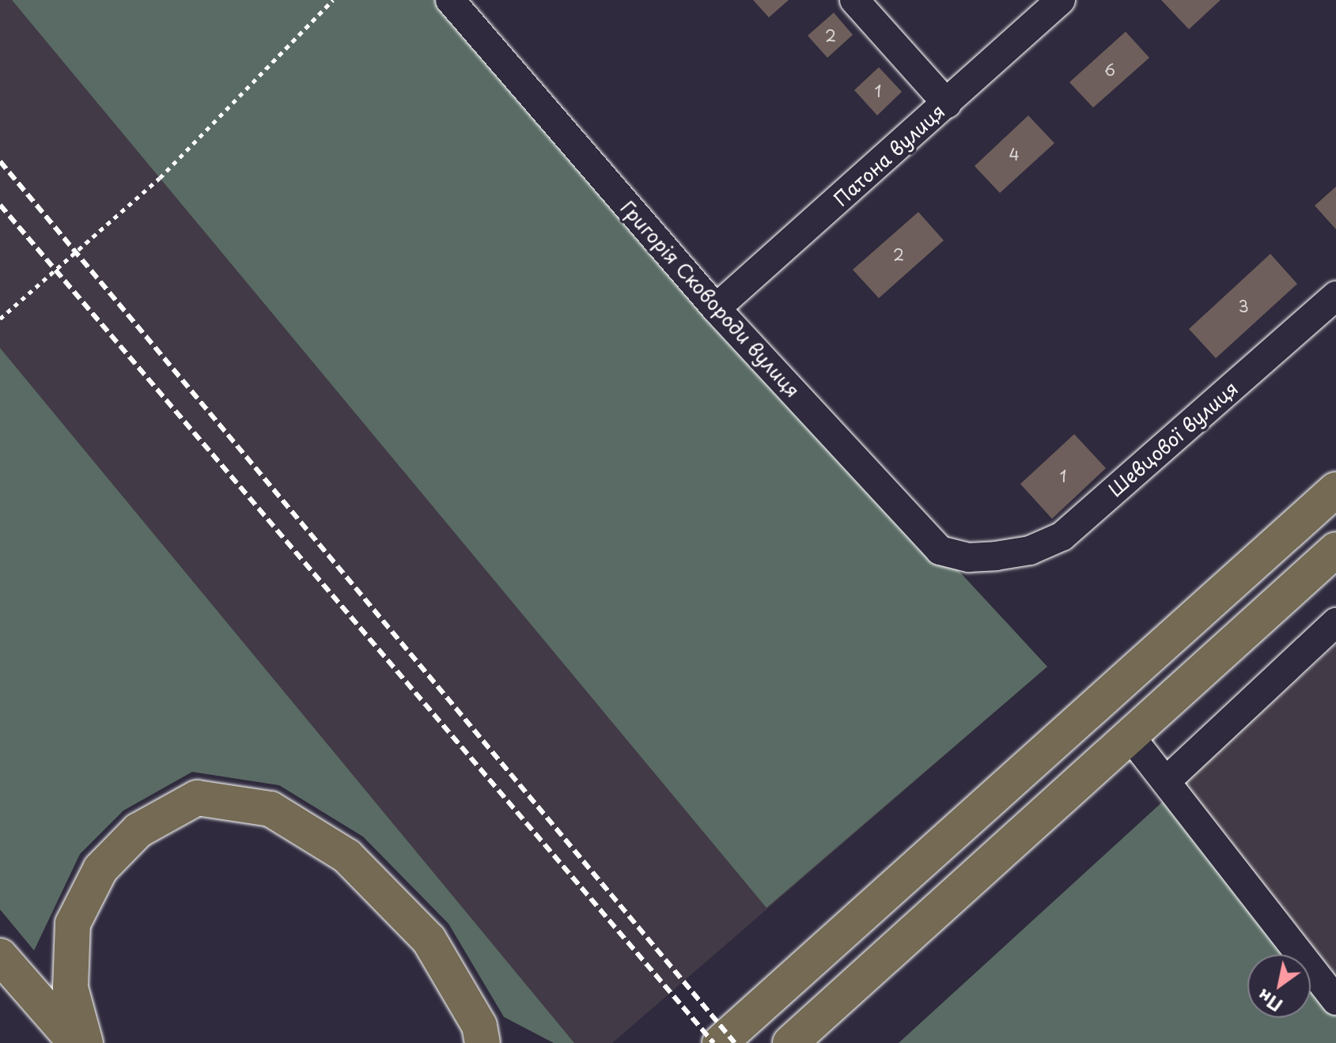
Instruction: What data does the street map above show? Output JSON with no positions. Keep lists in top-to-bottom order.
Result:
{
  "streets": {
    "street": ["Патона вулиця", "Григорія Сковороди вулиця", "Шевцової вулиця"]
  },
  "crossings": [
    ["Патона вулиця", "Григорія Сковороди вулиця"],
    ["Григорія Сковороди вулиця", "Шевцової вулиця"]
  ],
  "house_numbers": [
    "2",
    "6",
    "1",
    "4",
    "2",
    "3",
    "1"
  ],
  "north": "bottom left"
}
